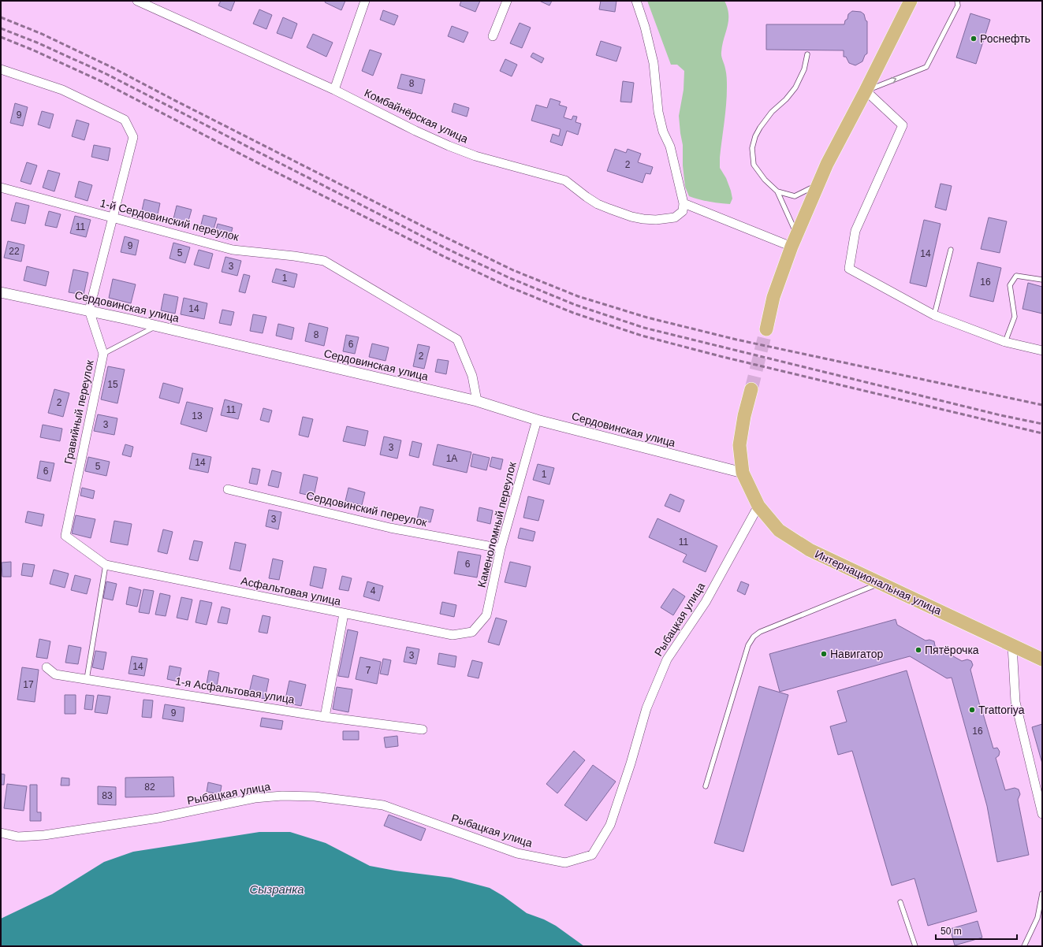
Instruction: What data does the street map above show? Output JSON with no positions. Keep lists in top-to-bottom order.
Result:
{
  "streets": {
    "main road": ["Интернациональная улица"],
    "street": [
      "Комбайнёрская улица",
      "1-й Сердовинский переулок",
      "Сердовинская улица",
      "Гравийный переулок",
      "Сердовинский переулок",
      "Каменоломный переулок",
      "Асфальтовая улица",
      "Рыбацкая улица",
      "1-я Асфальтовая улица"
    ]
  },
  "crossings": [
    ["1-й Сердовинский переулок", "Сердовинская улица"],
    ["Сердовинская улица", "Гравийный переулок"],
    ["Сердовинская улица", "Каменоломный переулок"],
    ["Сердовинская улица", "Интернациональная улица"],
    ["Гравийный переулок", "Асфальтовая улица"],
    ["Сердовинский переулок", "Каменоломный переулок"],
    ["Каменоломный переулок", "Асфальтовая улица"],
    ["Интернациональная улица", "Рыбацкая улица"]
  ],
  "water": ["Сызранка"],
  "places": [
    "Роснефть",
    "Пятёрочка",
    "Навигатор",
    "Trattoriya"
  ],
  "house_numbers": [
    "8",
    "9",
    "2",
    "11",
    "9",
    "22",
    "5",
    "14",
    "3",
    "1",
    "16",
    "14",
    "8",
    "6",
    "2",
    "15",
    "2",
    "11",
    "13",
    "3",
    "3",
    "1А",
    "14",
    "5",
    "6",
    "1",
    "3",
    "11",
    "6",
    "4",
    "3",
    "14",
    "7",
    "17",
    "9",
    "16",
    "82",
    "83"
  ],
  "scale_bar": "50 m"
}
